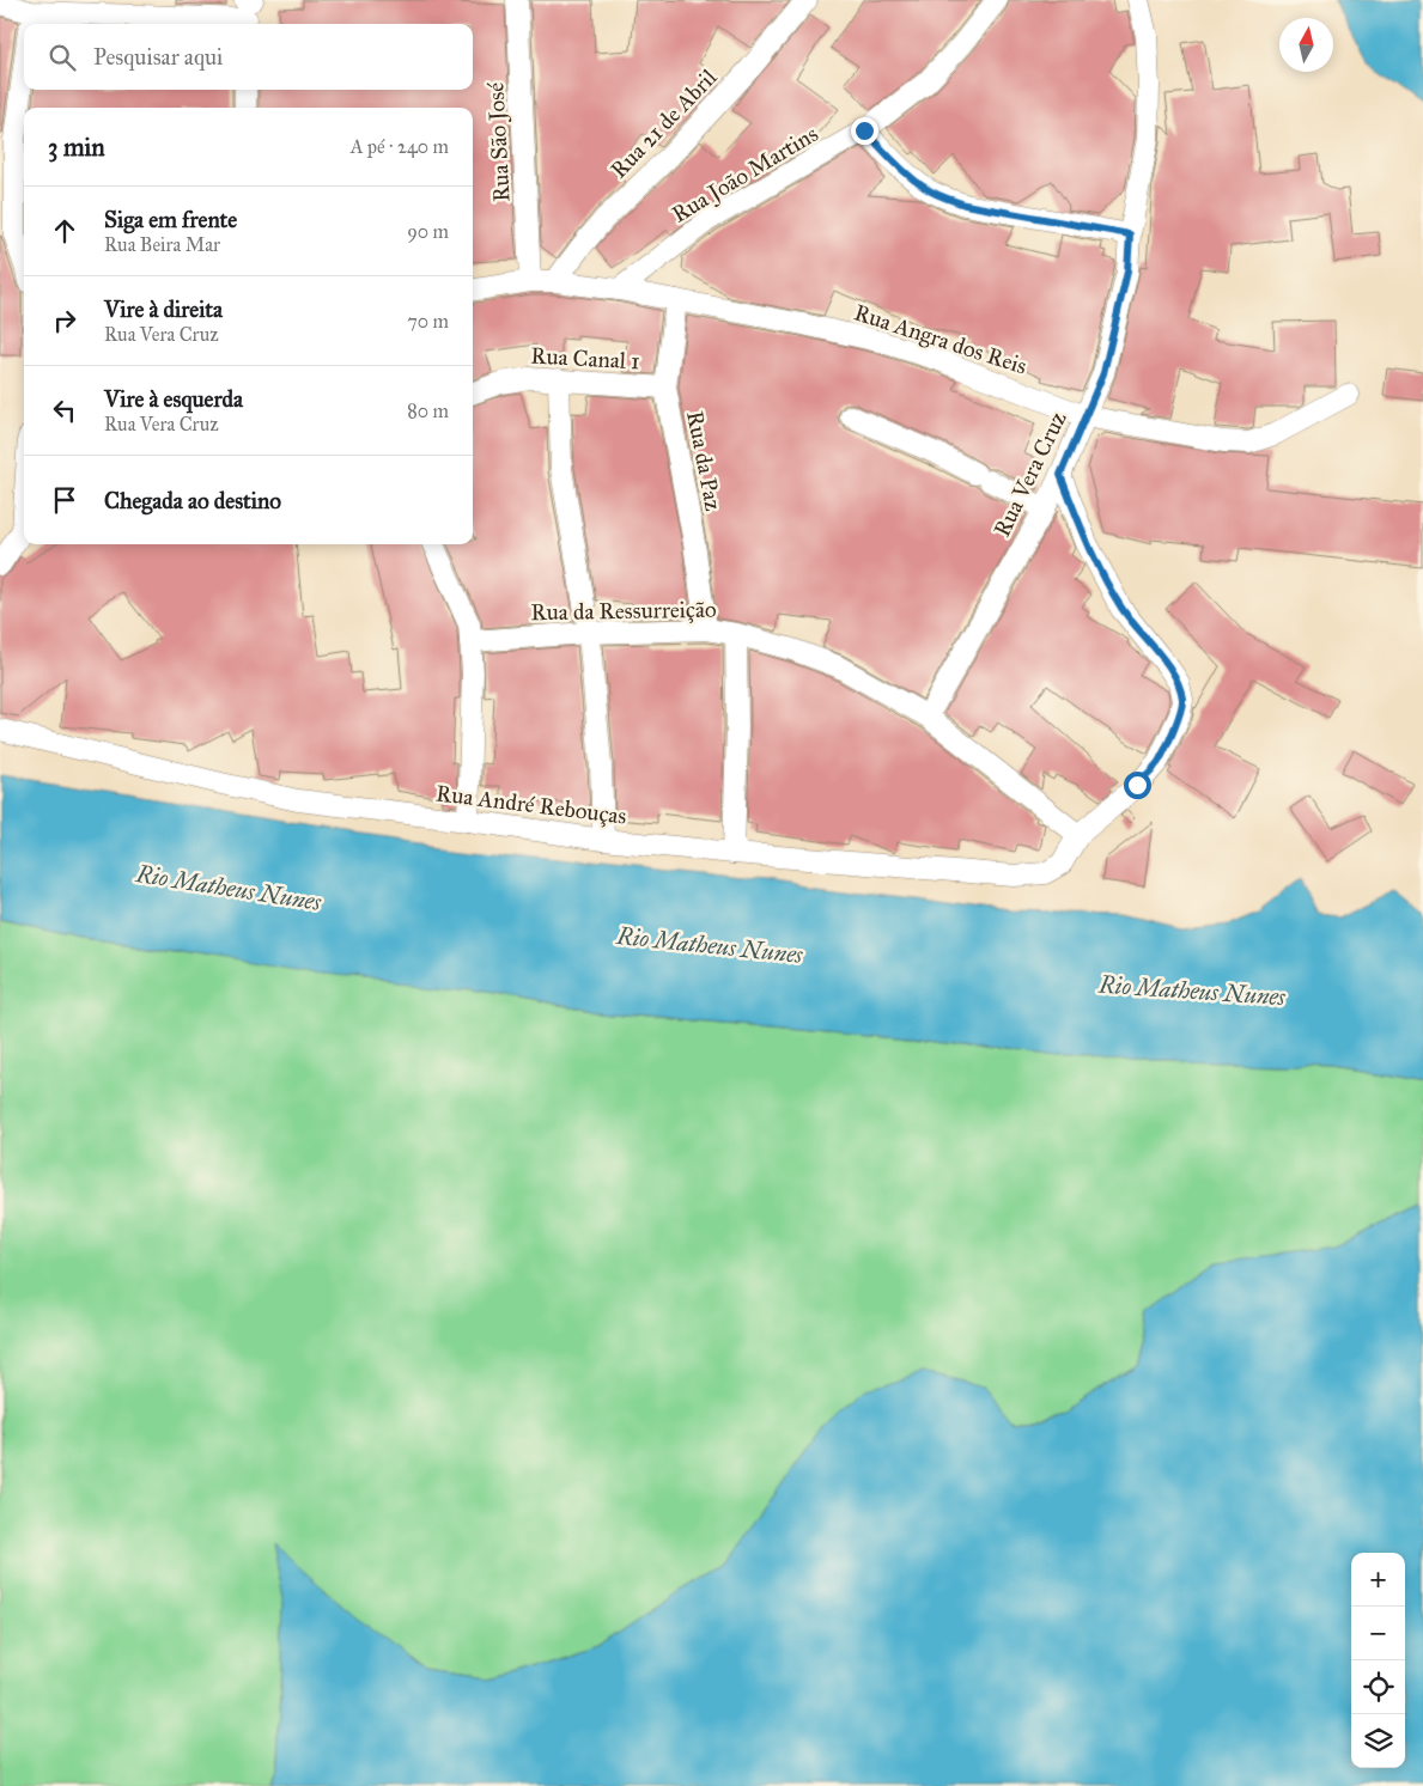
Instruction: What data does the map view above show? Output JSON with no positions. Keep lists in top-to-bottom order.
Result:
{
  "streets": {
    "street": [
      "Rua 21 de Abril",
      "Rua São José",
      "Rua João Martins",
      "Rua Angra dos Reis",
      "Rua Canal 1",
      "Rua da Paz",
      "Rua Vera Cruz",
      "Rua da Ressurreição",
      "Rua André Rebouças"
    ]
  },
  "crossings": [
    ["Rua 21 de Abril", "Rua Angra dos Reis"],
    ["Rua São José", "Rua Angra dos Reis"],
    ["Rua João Martins", "Rua Angra dos Reis"],
    ["Rua Angra dos Reis", "Rua da Paz"],
    ["Rua Angra dos Reis", "Rua Vera Cruz"],
    ["Rua Canal 1", "Rua da Paz"],
    ["Rua da Paz", "Rua da Ressurreição"],
    ["Rua Vera Cruz", "Rua da Ressurreição"],
    ["Rua da Ressurreição", "Rua André Rebouças"]
  ],
  "water": ["Rio Matheus Nunes"],
  "north": "top",
  "page": {
    "search": "Pesquisar aqui",
    "heading": ["3 min", "A pé · 240 m"],
    "list": [
      ["Siga em frente", "Rua Beira Mar", "90 m"],
      ["Vire à direita", "Rua Vera Cruz", "70 m"],
      ["Vire à esquerda", "Rua Vera Cruz", "80 m"],
      "Chegada ao destino"
    ],
    "map_buttons": ["+", "−"]
  }
}
